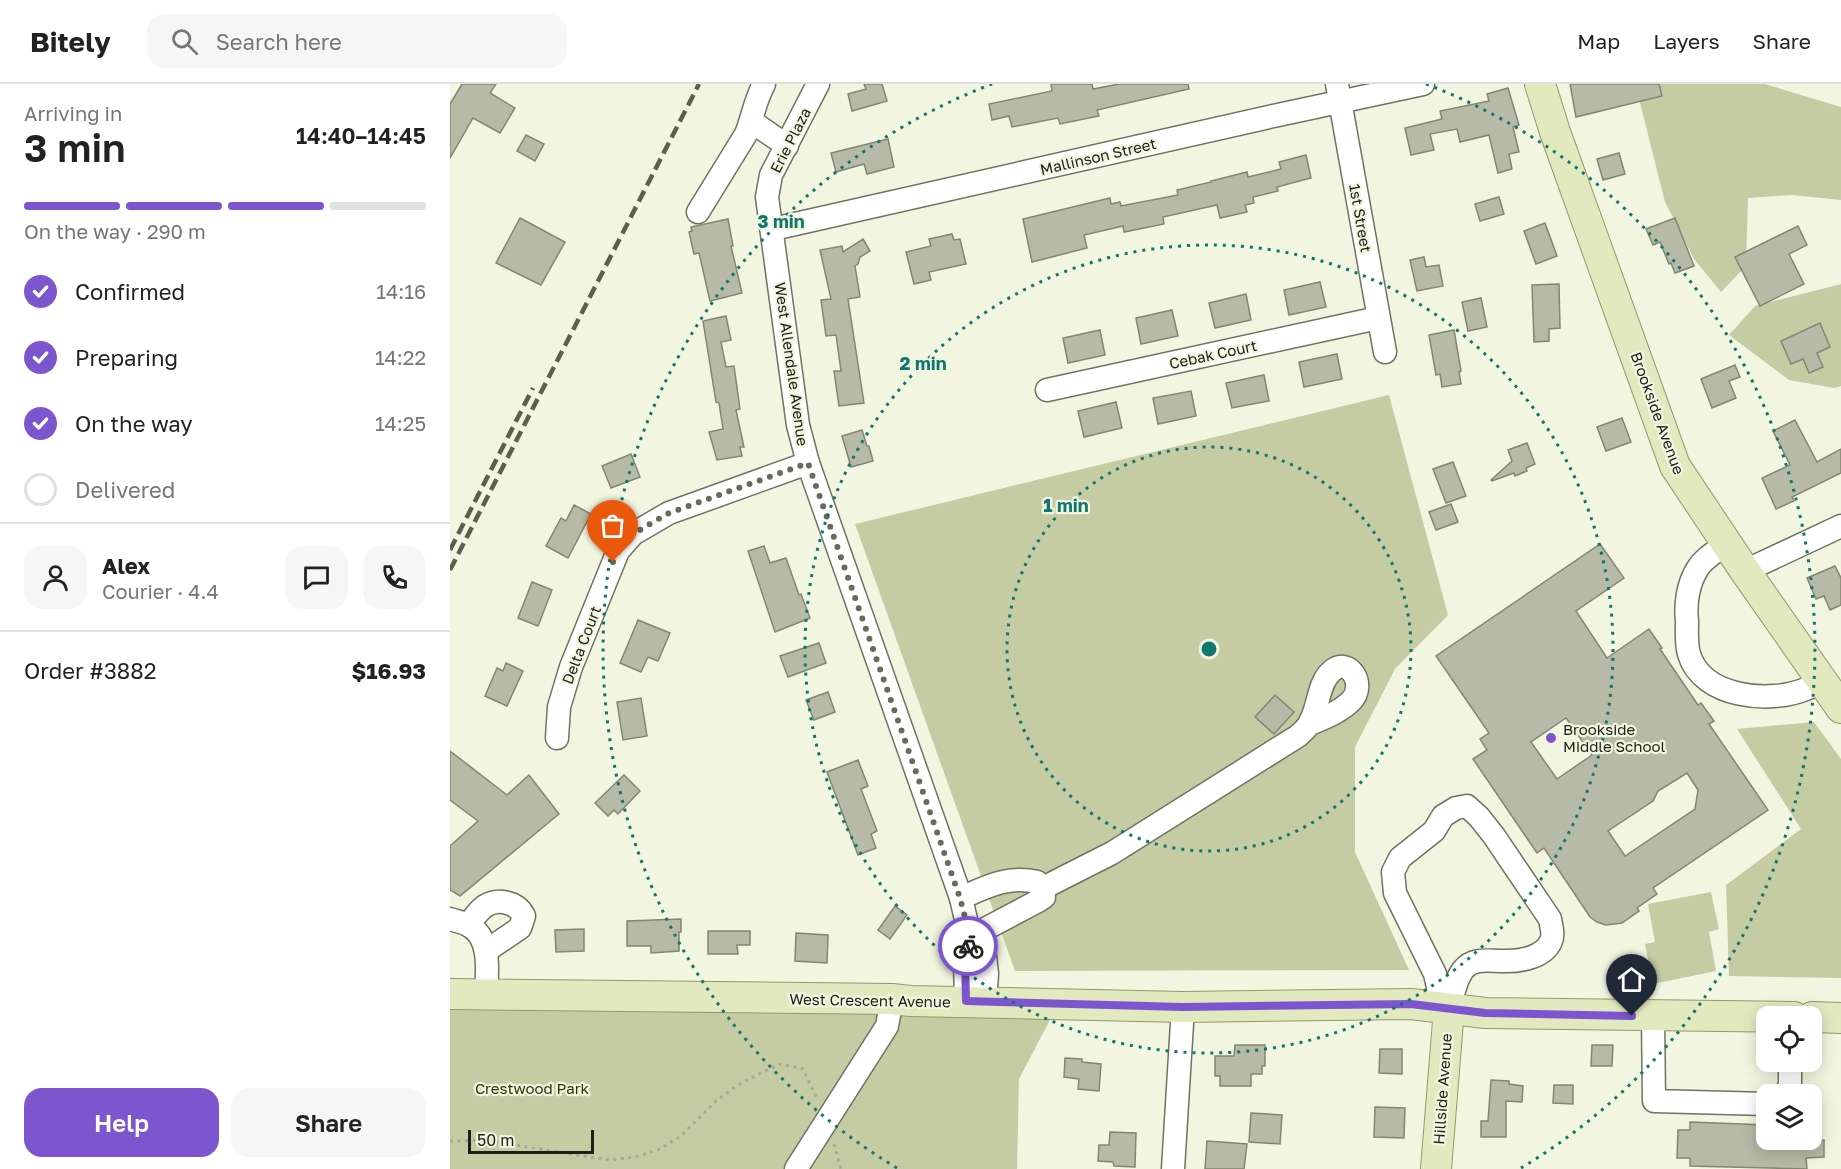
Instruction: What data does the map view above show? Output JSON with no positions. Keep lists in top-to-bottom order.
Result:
{
  "streets": {
    "main road": ["Brookside Avenue", "West Crescent Avenue", "Hillside Avenue"],
    "street": [
      "Erie Plaza",
      "Mallinson Street",
      "1st Street",
      "Cebak Court",
      "West Allendale Avenue",
      "Delta Court"
    ]
  },
  "crossings": [
    ["Erie Plaza", "West Allendale Avenue"],
    ["Mallinson Street", "1st Street"],
    ["Mallinson Street", "West Allendale Avenue"],
    ["1st Street", "Cebak Court"],
    ["West Allendale Avenue", "Delta Court"],
    ["West Allendale Avenue", "West Crescent Avenue"],
    ["West Crescent Avenue", "Hillside Avenue"]
  ],
  "parks": ["Crestwood Park"],
  "places": ["Brookside Middle School"],
  "scale_bar": "50 m",
  "page": {
    "header": "Bitely",
    "search": "Search here",
    "nav": ["Map", "Layers", "Share"],
    "heading": ["3 min", "Arriving in", "14:40–14:45"],
    "panel": [
      "Alex",
      "Courier · 4.4",
      "Order #3882",
      "$16.93"
    ],
    "bar": "On the way · 290 m",
    "list": [
      ["Confirmed", "14:16"],
      ["Preparing", "14:22"],
      ["On the way", "14:25"],
      "Delivered"
    ],
    "buttons": ["Help", "Share"],
    "scale": "50 m"
  },
  "rings": ["3 min", "2 min", "1 min"]
}
